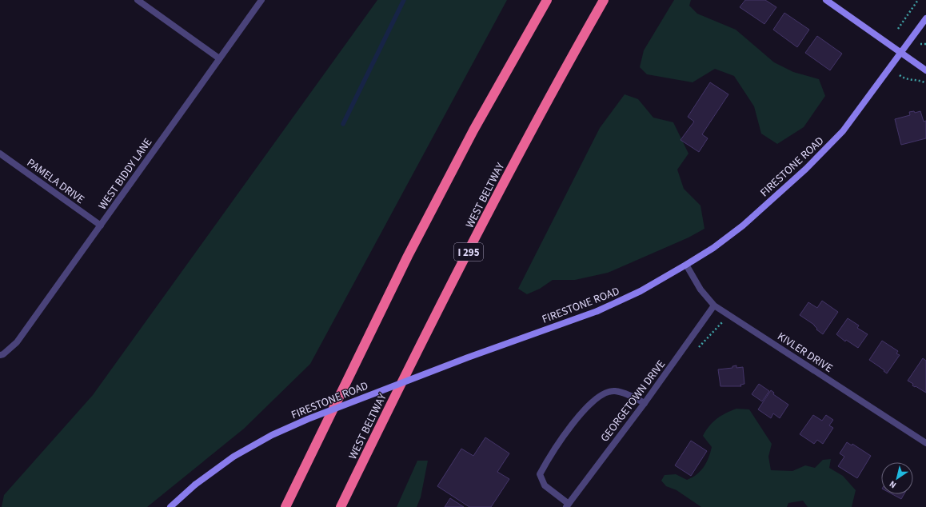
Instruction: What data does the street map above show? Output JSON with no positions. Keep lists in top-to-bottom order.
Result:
{
  "streets": {
    "highway": ["WEST BELTWAY", "I 295"],
    "street": [
      "FIRESTONE ROAD",
      "WEST BIDDY LANE",
      "PAMELA DRIVE",
      "KIVLER DRIVE",
      "GEORGETOWN DRIVE"
    ]
  },
  "crossings": [
    ["FIRESTONE ROAD", "KIVLER DRIVE"],
    ["WEST BIDDY LANE", "PAMELA DRIVE"],
    ["KIVLER DRIVE", "GEORGETOWN DRIVE"]
  ],
  "north": "bottom left"
}
